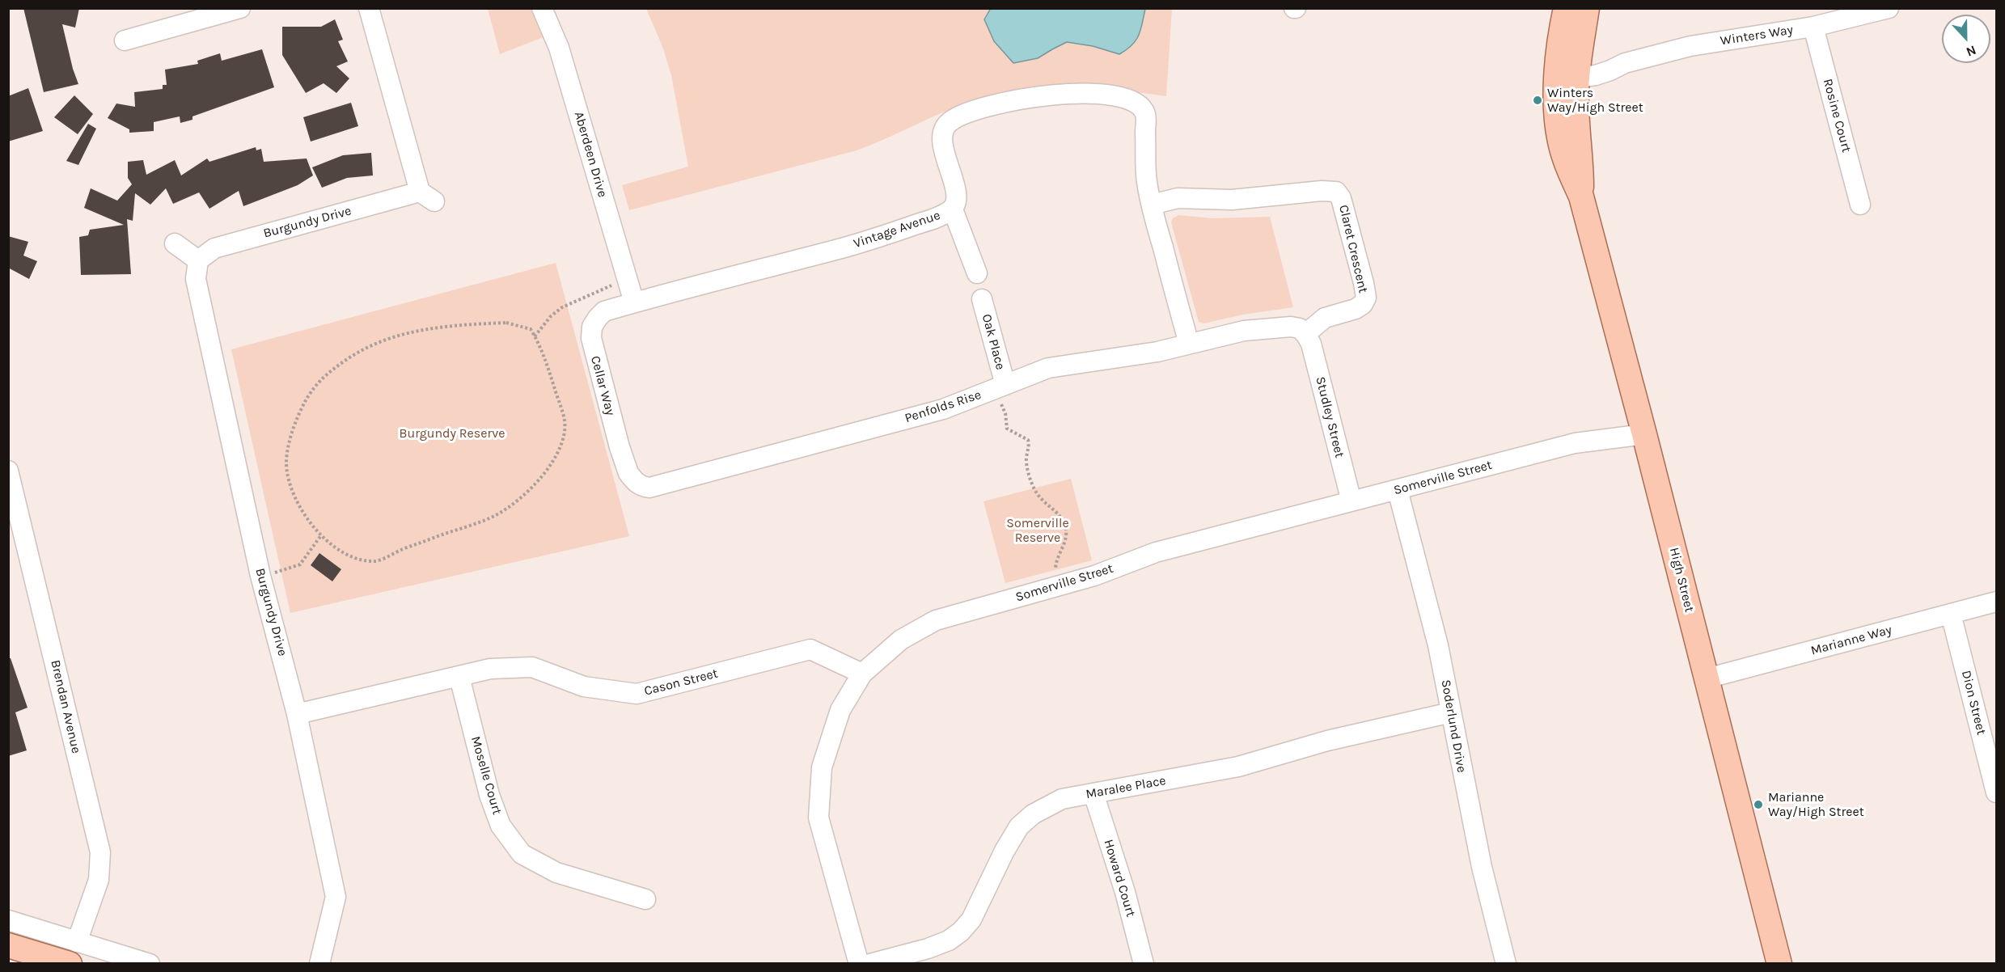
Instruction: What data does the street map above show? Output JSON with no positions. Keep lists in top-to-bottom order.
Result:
{
  "streets": {
    "main road": ["High Street"],
    "street": [
      "Winters Way",
      "Rosine Court",
      "Aberdeen Drive",
      "Burgundy Drive",
      "Vintage Avenue",
      "Claret Crescent",
      "Oak Place",
      "Cellar Way",
      "Penfolds Rise",
      "Studley Street",
      "Somerville Street",
      "Marianne Way",
      "Cason Street",
      "Dion Street",
      "Brendan Avenue",
      "Soderlund Drive",
      "Moselle Court",
      "Maralee Place",
      "Howard Court"
    ]
  },
  "crossings": [
    ["Winters Way", "Rosine Court"],
    ["Winters Way", "High Street"],
    ["Aberdeen Drive", "Vintage Avenue"],
    ["Aberdeen Drive", "Cellar Way"],
    ["Burgundy Drive", "Cason Street"],
    ["Vintage Avenue", "Claret Crescent"],
    ["Vintage Avenue", "Cellar Way"],
    ["Vintage Avenue", "Penfolds Rise"],
    ["Claret Crescent", "Penfolds Rise"],
    ["Claret Crescent", "Studley Street"],
    ["Oak Place", "Penfolds Rise"],
    ["Cellar Way", "Penfolds Rise"],
    ["Penfolds Rise", "Studley Street"],
    ["Studley Street", "Somerville Street"],
    ["Somerville Street", "High Street"],
    ["Somerville Street", "Cason Street"],
    ["Somerville Street", "Soderlund Drive"],
    ["High Street", "Marianne Way"],
    ["Marianne Way", "Dion Street"],
    ["Cason Street", "Moselle Court"],
    ["Soderlund Drive", "Maralee Place"],
    ["Maralee Place", "Howard Court"]
  ],
  "parks": ["Burgundy Reserve", "Somerville Reserve"],
  "places": ["Winters Way/High Street", "Marianne Way/High Street"],
  "north": "bottom"
}
